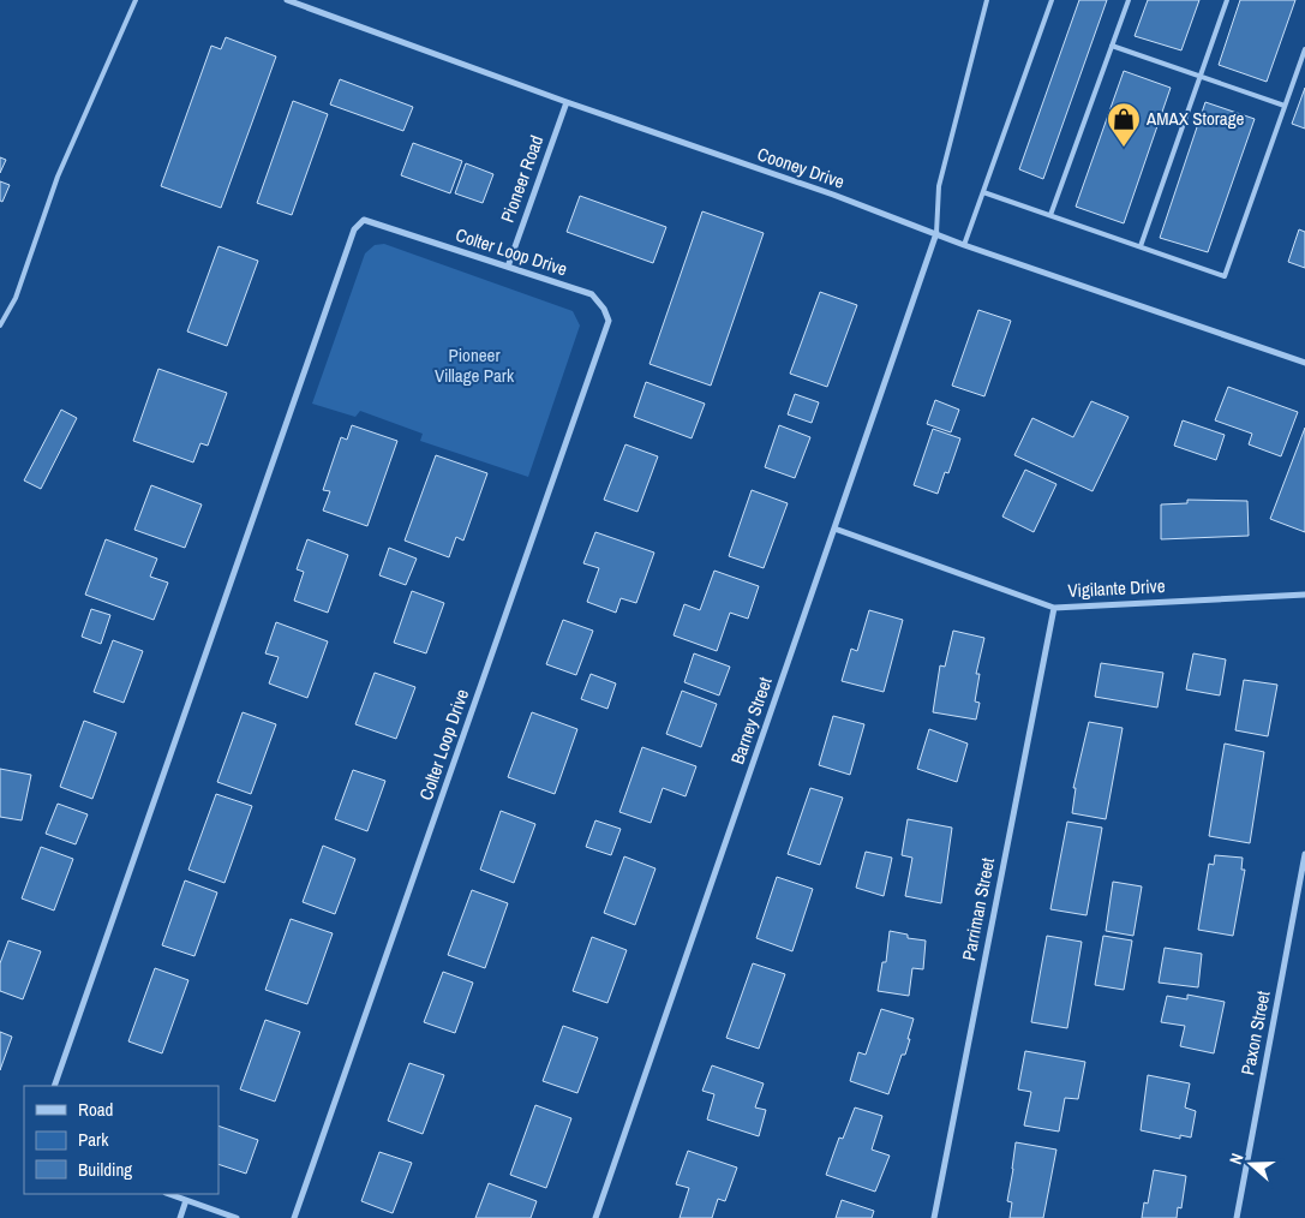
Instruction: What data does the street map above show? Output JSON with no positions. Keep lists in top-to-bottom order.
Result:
{
  "streets": {
    "street": [
      "Cooney Drive",
      "Pioneer Road",
      "Colter Loop Drive",
      "Vigilante Drive",
      "Barney Street",
      "Parriman Street",
      "Paxon Street"
    ]
  },
  "crossings": [
    ["Cooney Drive", "Pioneer Road"],
    ["Cooney Drive", "Barney Street"],
    ["Pioneer Road", "Colter Loop Drive"],
    ["Vigilante Drive", "Barney Street"],
    ["Vigilante Drive", "Parriman Street"]
  ],
  "parks": ["Pioneer Village Park"],
  "places": {
    "shop": ["AMAX Storage"]
  },
  "legend": ["Road", "Park", "Building"],
  "north": "left"
}
